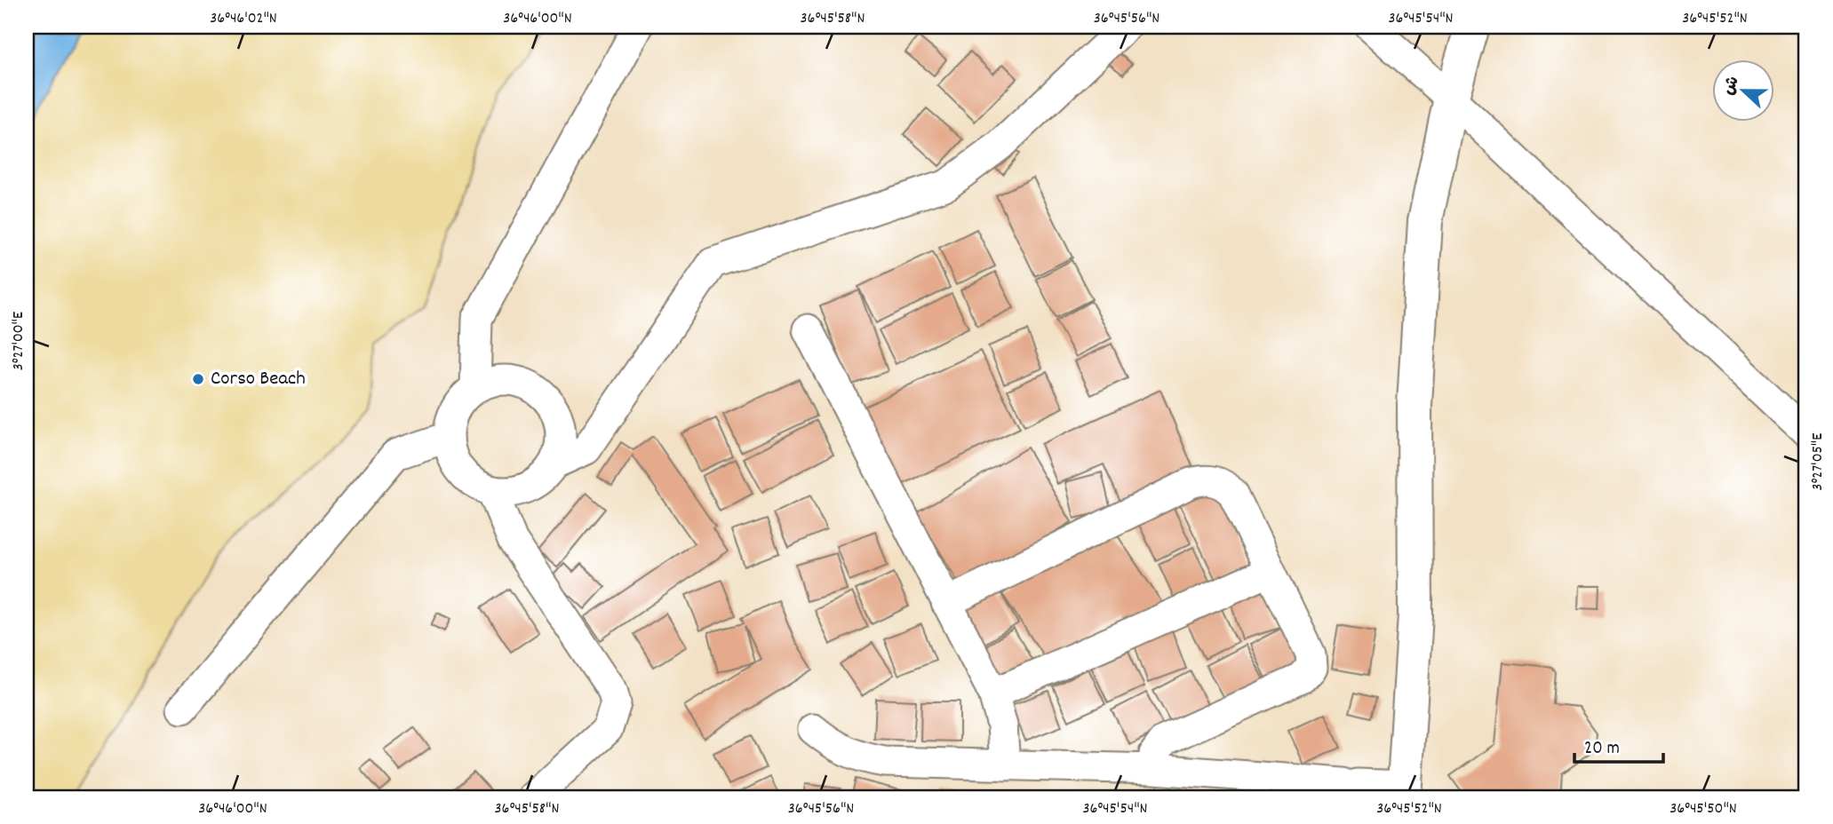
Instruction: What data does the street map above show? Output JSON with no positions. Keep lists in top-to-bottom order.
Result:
{
  "places": ["Corso Beach"],
  "scale_bar": "20 m",
  "north": "left",
  "coordinates": [
    "36°46'02\"N",
    "36°46'00\"N",
    "36°45'58\"N",
    "36°45'56\"N",
    "36°45'54\"N",
    "36°45'52\"N",
    "3°27'00\"E",
    "3°27'05\"E",
    "36°45'50\"N"
  ]
}
